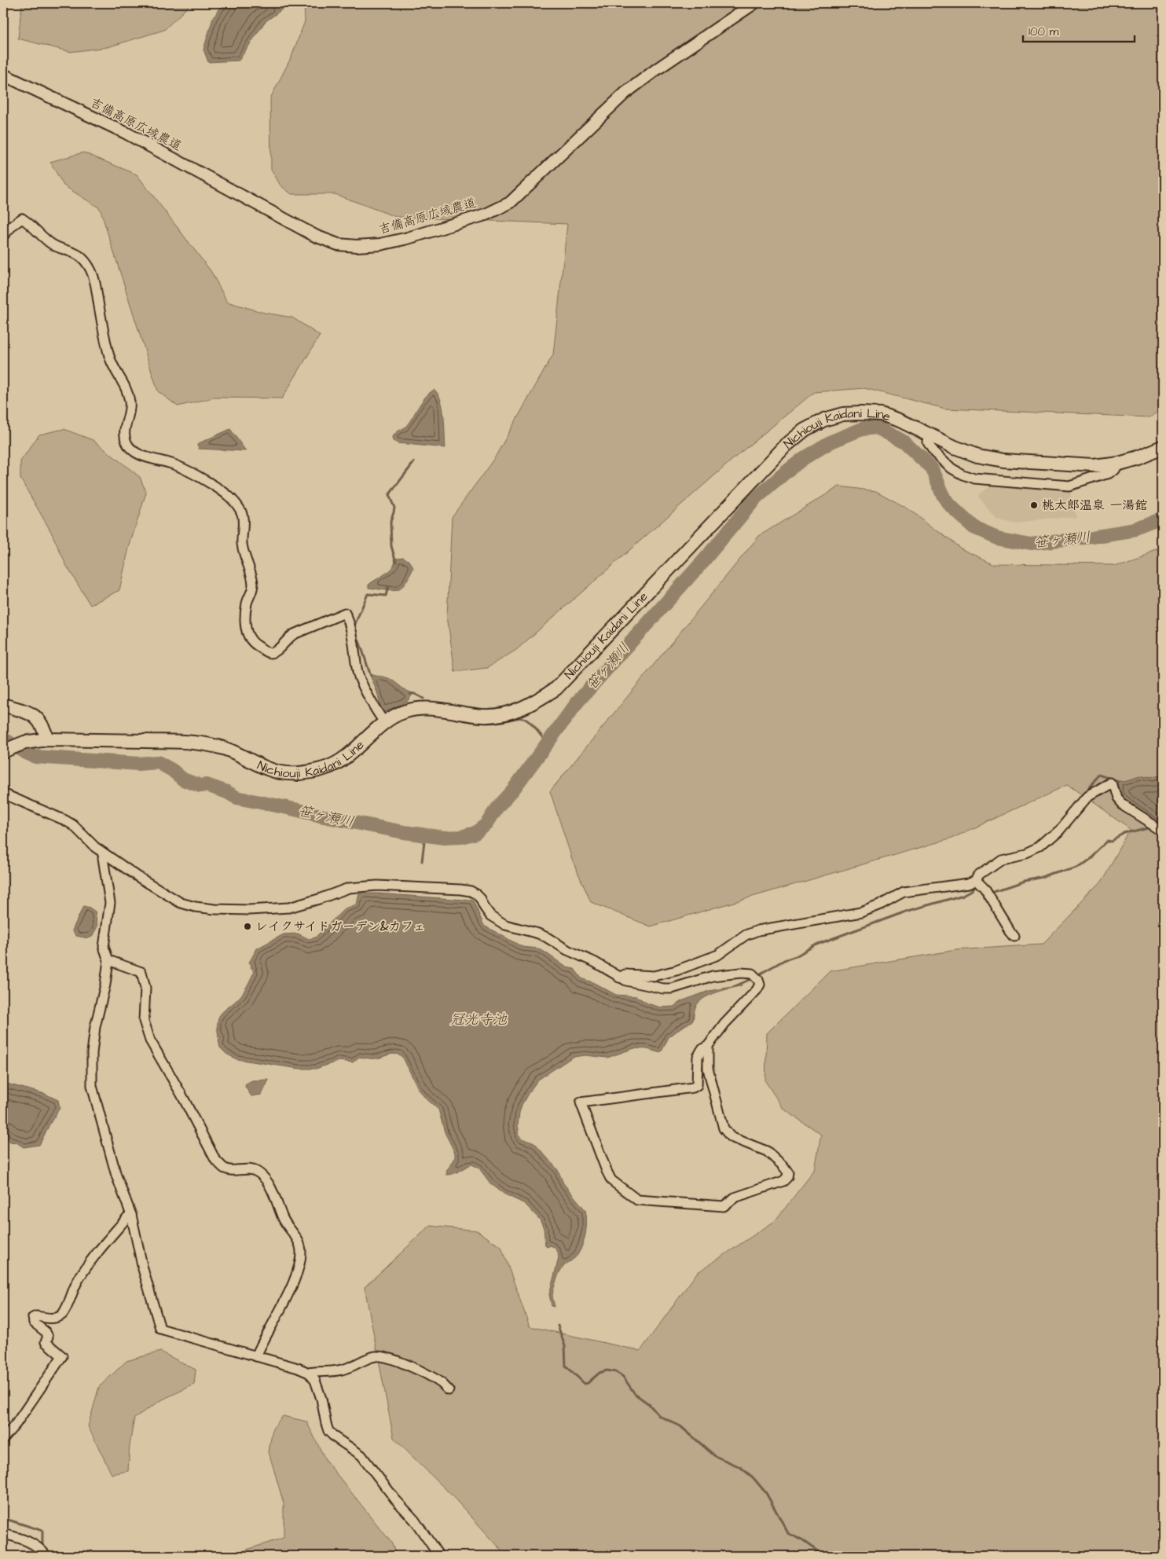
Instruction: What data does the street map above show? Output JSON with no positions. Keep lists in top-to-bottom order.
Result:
{
  "streets": {
    "main road": ["Nichiouji Kaidani Line"],
    "street": ["吉備高原広域農道"]
  },
  "water": ["笹ヶ瀬川", "冠光寺池"],
  "places": ["桃太郎温泉 一湯館", "レイクサイドガーデン&カフェ"],
  "scale_bar": "100 m"
}
